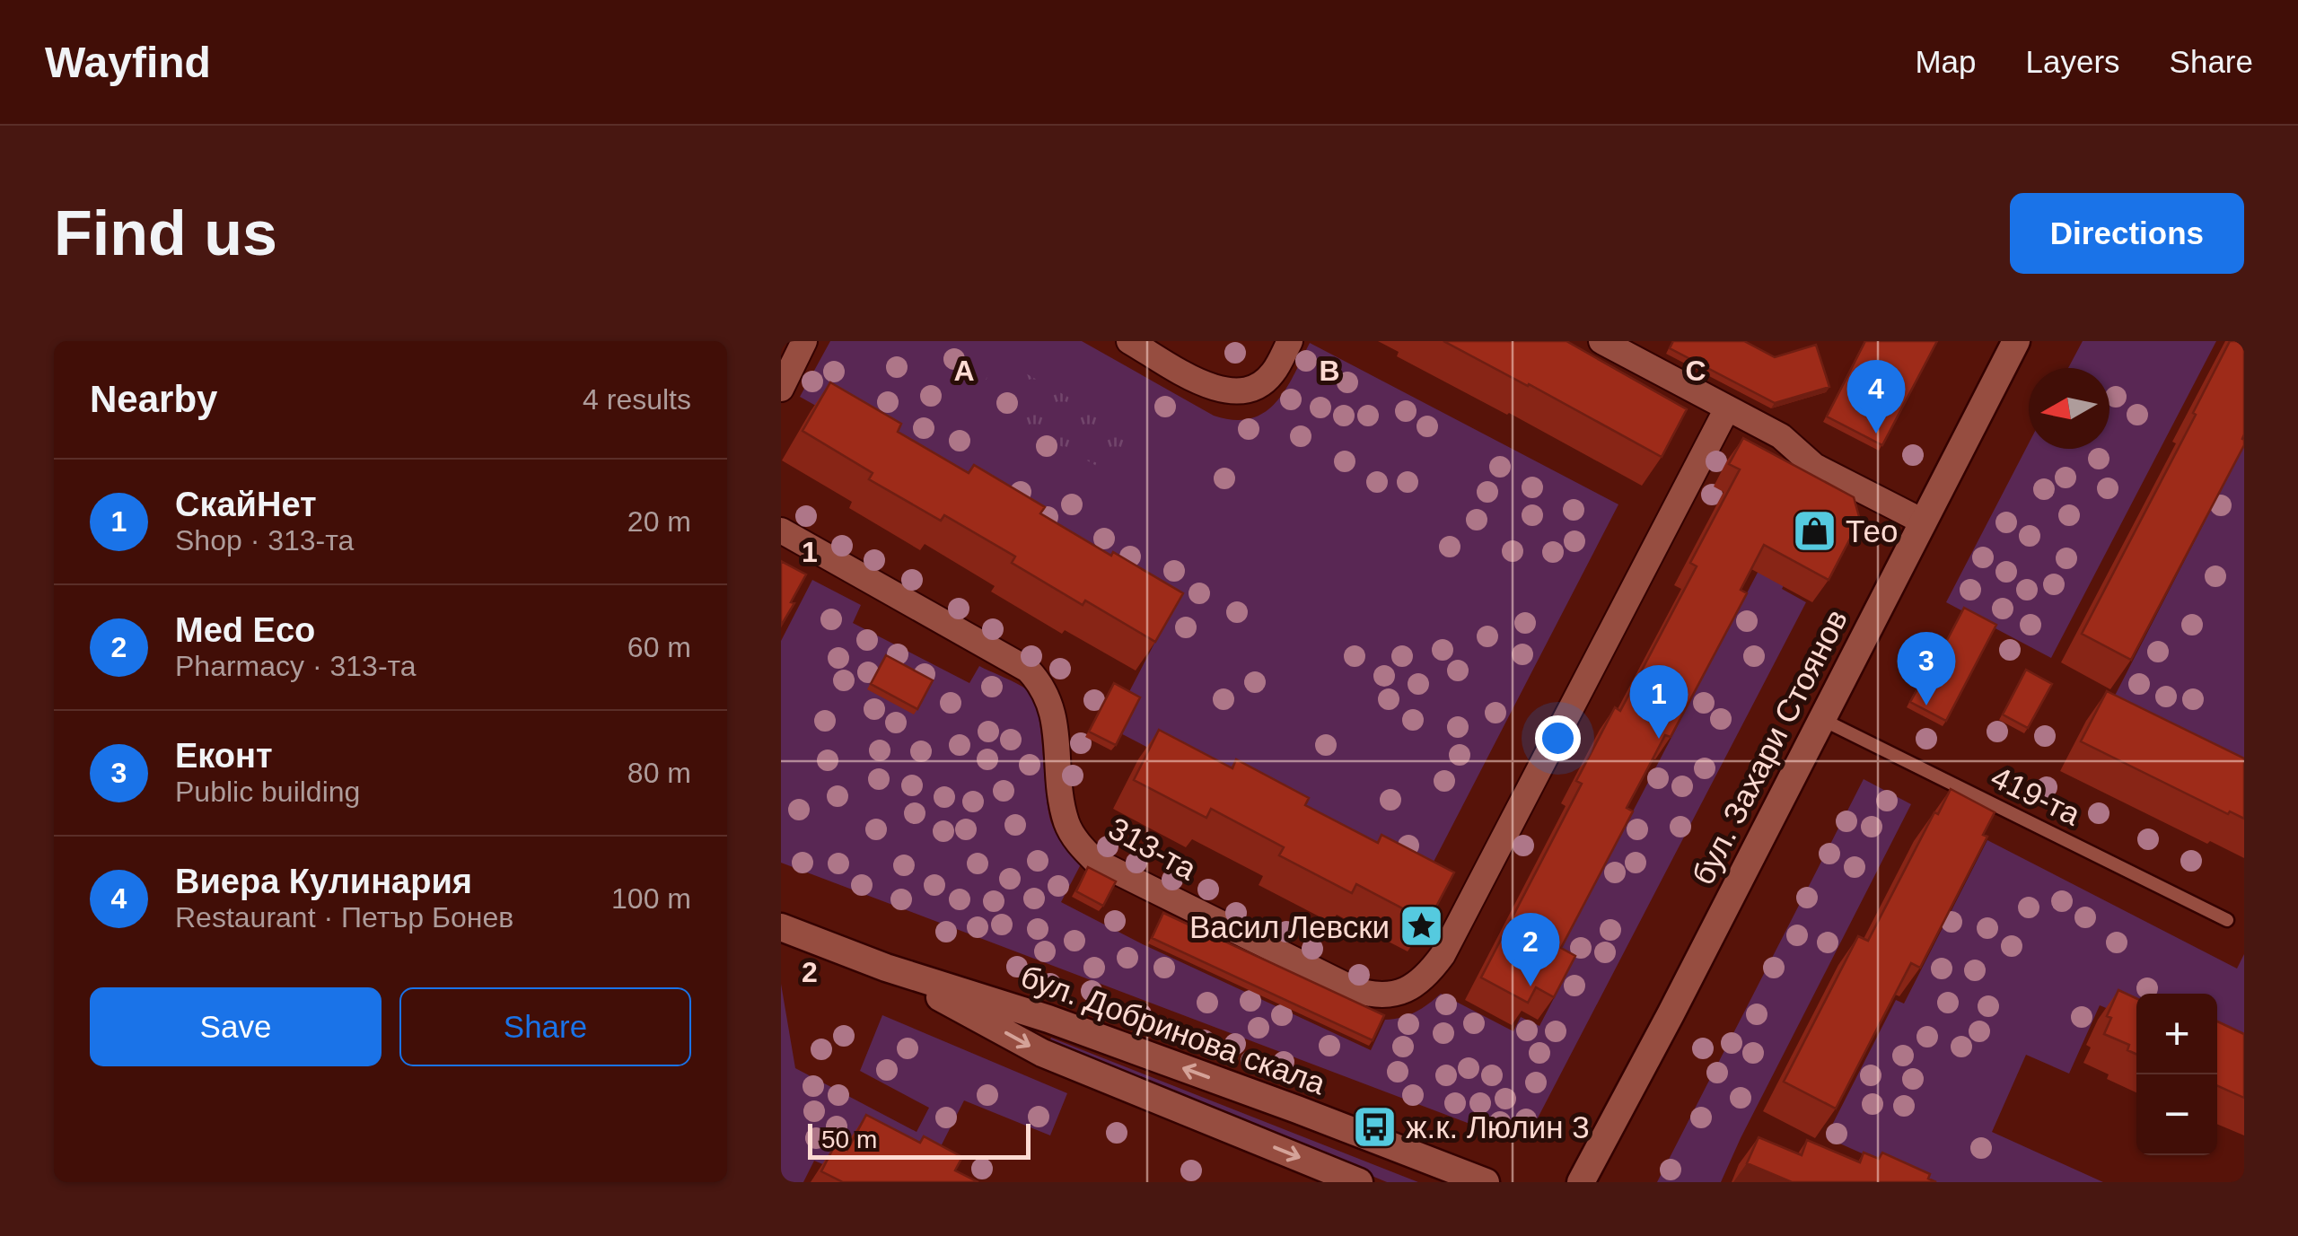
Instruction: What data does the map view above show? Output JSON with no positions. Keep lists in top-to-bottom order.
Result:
{
  "streets": {
    "main road": ["бул. Захари Стоянов", "бул. Добринова скала"],
    "street": ["313-та"],
    "lane": ["419-та"]
  },
  "crossings": [
    ["бул. Захари Стоянов", "419-та"]
  ],
  "places": {
    "shop": ["Тео"],
    "place": ["Васил Левски"],
    "bus stop": ["ж.к. Люлин 3"]
  },
  "scale_bar": "50 m",
  "north": "left",
  "page": {
    "header": "Wayfind",
    "nav": ["Map", "Layers", "Share"],
    "buttons": [
      "Directions",
      ["Save", "Share"]
    ],
    "title": "Find us",
    "heading": ["Nearby", "4 results"],
    "pins": [
      "4",
      "3",
      "1",
      "2"
    ],
    "list": [
      {
        "mark": "1",
        "name": "СкайНет",
        "note": "Shop · 313-та",
        "value": "20 m"
      },
      {
        "mark": "2",
        "name": "Med Eco",
        "note": "Pharmacy · 313-та",
        "value": "60 m"
      },
      {
        "mark": "3",
        "name": "Еконт",
        "note": "Public building",
        "value": "80 m"
      },
      {
        "mark": "4",
        "name": "Виера Кулинария",
        "note": "Restaurant · Петър Бонев",
        "value": "100 m"
      }
    ],
    "map_buttons": ["+", "−"],
    "scale": "50 m"
  },
  "grid": {
    "columns": ["A", "B", "C"],
    "rows": ["1", "2"]
  }
}
